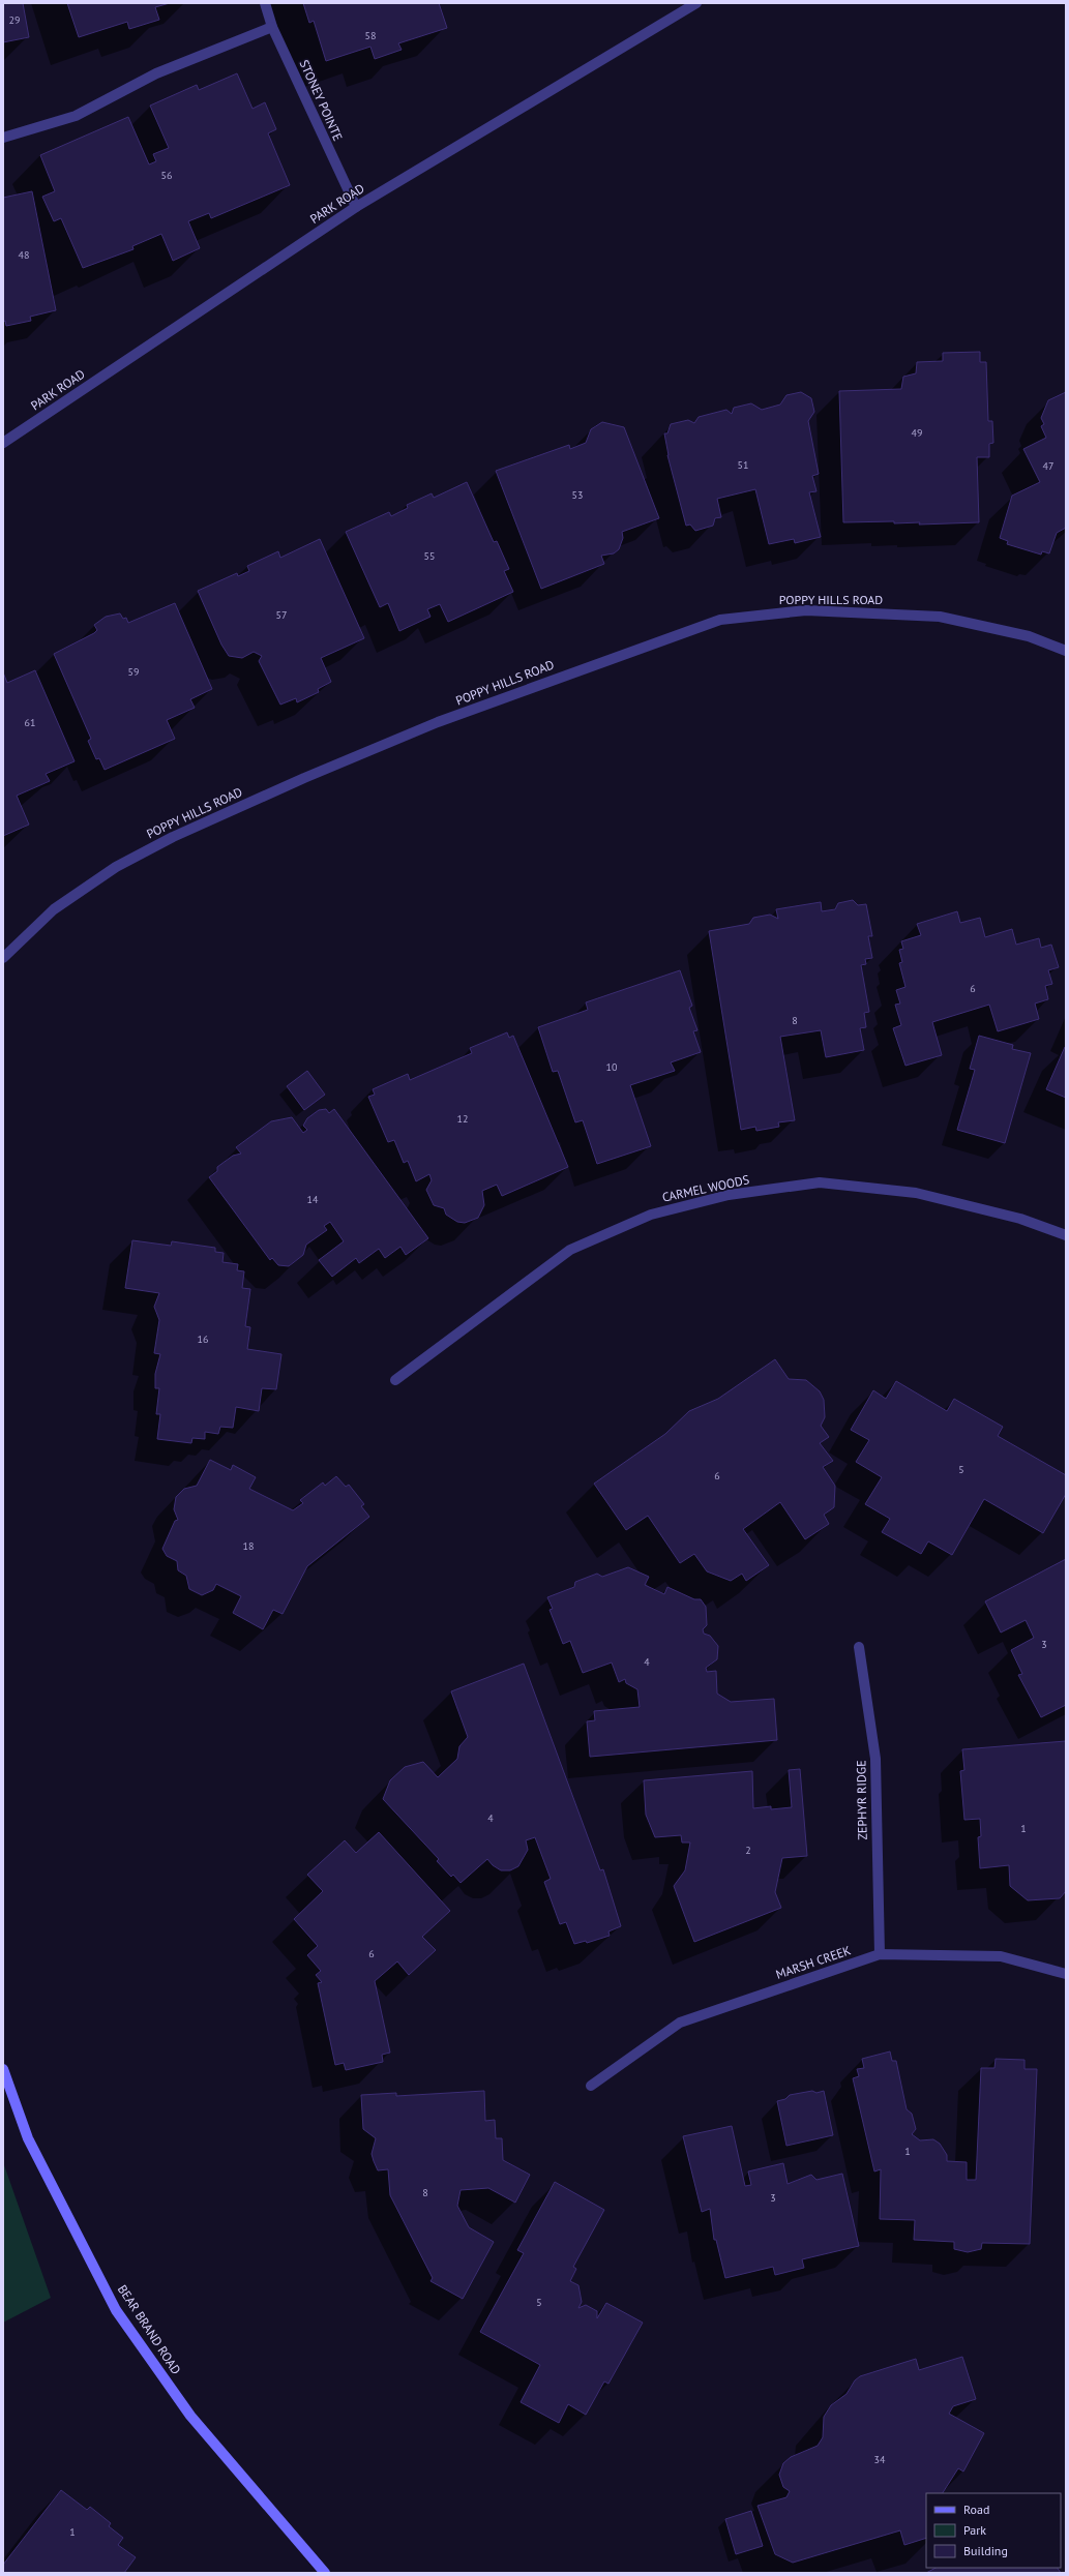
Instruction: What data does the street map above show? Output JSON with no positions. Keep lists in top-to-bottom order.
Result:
{
  "streets": {
    "street": [
      "STONEY POINTE",
      "PARK ROAD",
      "POPPY HILLS ROAD",
      "CARMEL WOODS",
      "ZEPHYR RIDGE",
      "MARSH CREEK",
      "BEAR BRAND ROAD"
    ]
  },
  "crossings": [
    ["STONEY POINTE", "PARK ROAD"],
    ["ZEPHYR RIDGE", "MARSH CREEK"]
  ],
  "house_numbers": [
    "29",
    "58",
    "56",
    "48",
    "49",
    "51",
    "47",
    "53",
    "55",
    "57",
    "59",
    "61",
    "6",
    "8",
    "10",
    "12",
    "14",
    "16",
    "5",
    "6",
    "18",
    "3",
    "4",
    "4",
    "1",
    "2",
    "6",
    "1",
    "8",
    "3",
    "5",
    "34",
    "1"
  ],
  "legend": ["Road", "Park", "Building"]
}
